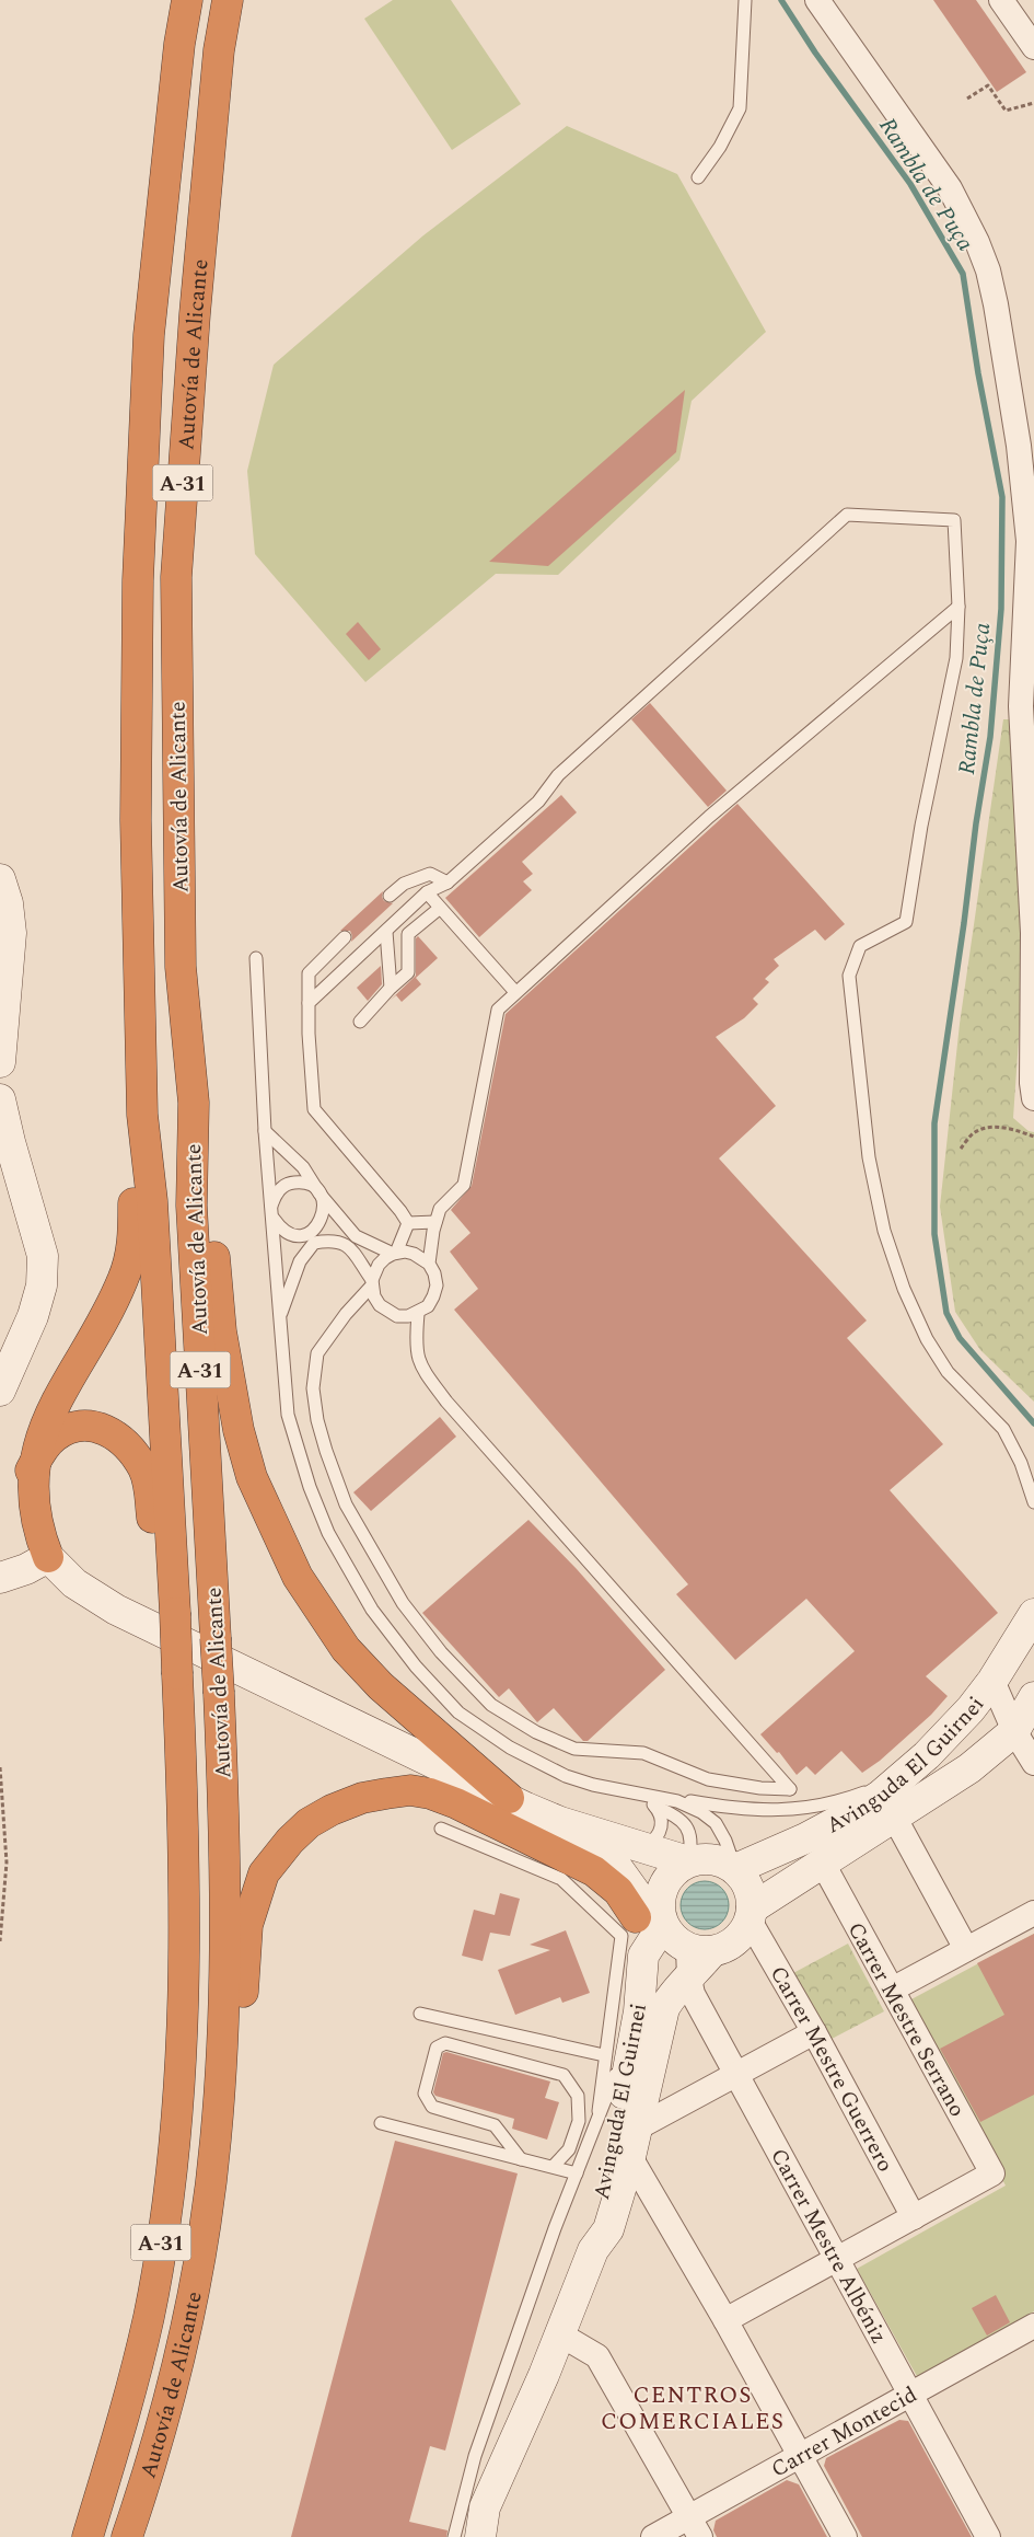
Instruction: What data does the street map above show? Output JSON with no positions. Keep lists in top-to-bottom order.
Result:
{
  "streets": {
    "highway": ["Autovía de Alicante", "A-31"],
    "street": [
      "Avinguda El Guirnei",
      "Carrer Mestre Serrano",
      "Carrer Mestre Guerrero",
      "Carrer Mestre Albéniz",
      "Carrer Montecid"
    ]
  },
  "crossings": [
    ["Avinguda El Guirnei", "Carrer Mestre Serrano"],
    ["Avinguda El Guirnei", "Carrer Mestre Guerrero"],
    ["Avinguda El Guirnei", "Carrer Mestre Albéniz"],
    ["Carrer Mestre Serrano", "Carrer Mestre Guerrero"],
    ["Carrer Mestre Albéniz", "Carrer Montecid"]
  ],
  "districts": ["CENTROS COMERCIALES"],
  "water": ["Rambla de Puça"]
}
